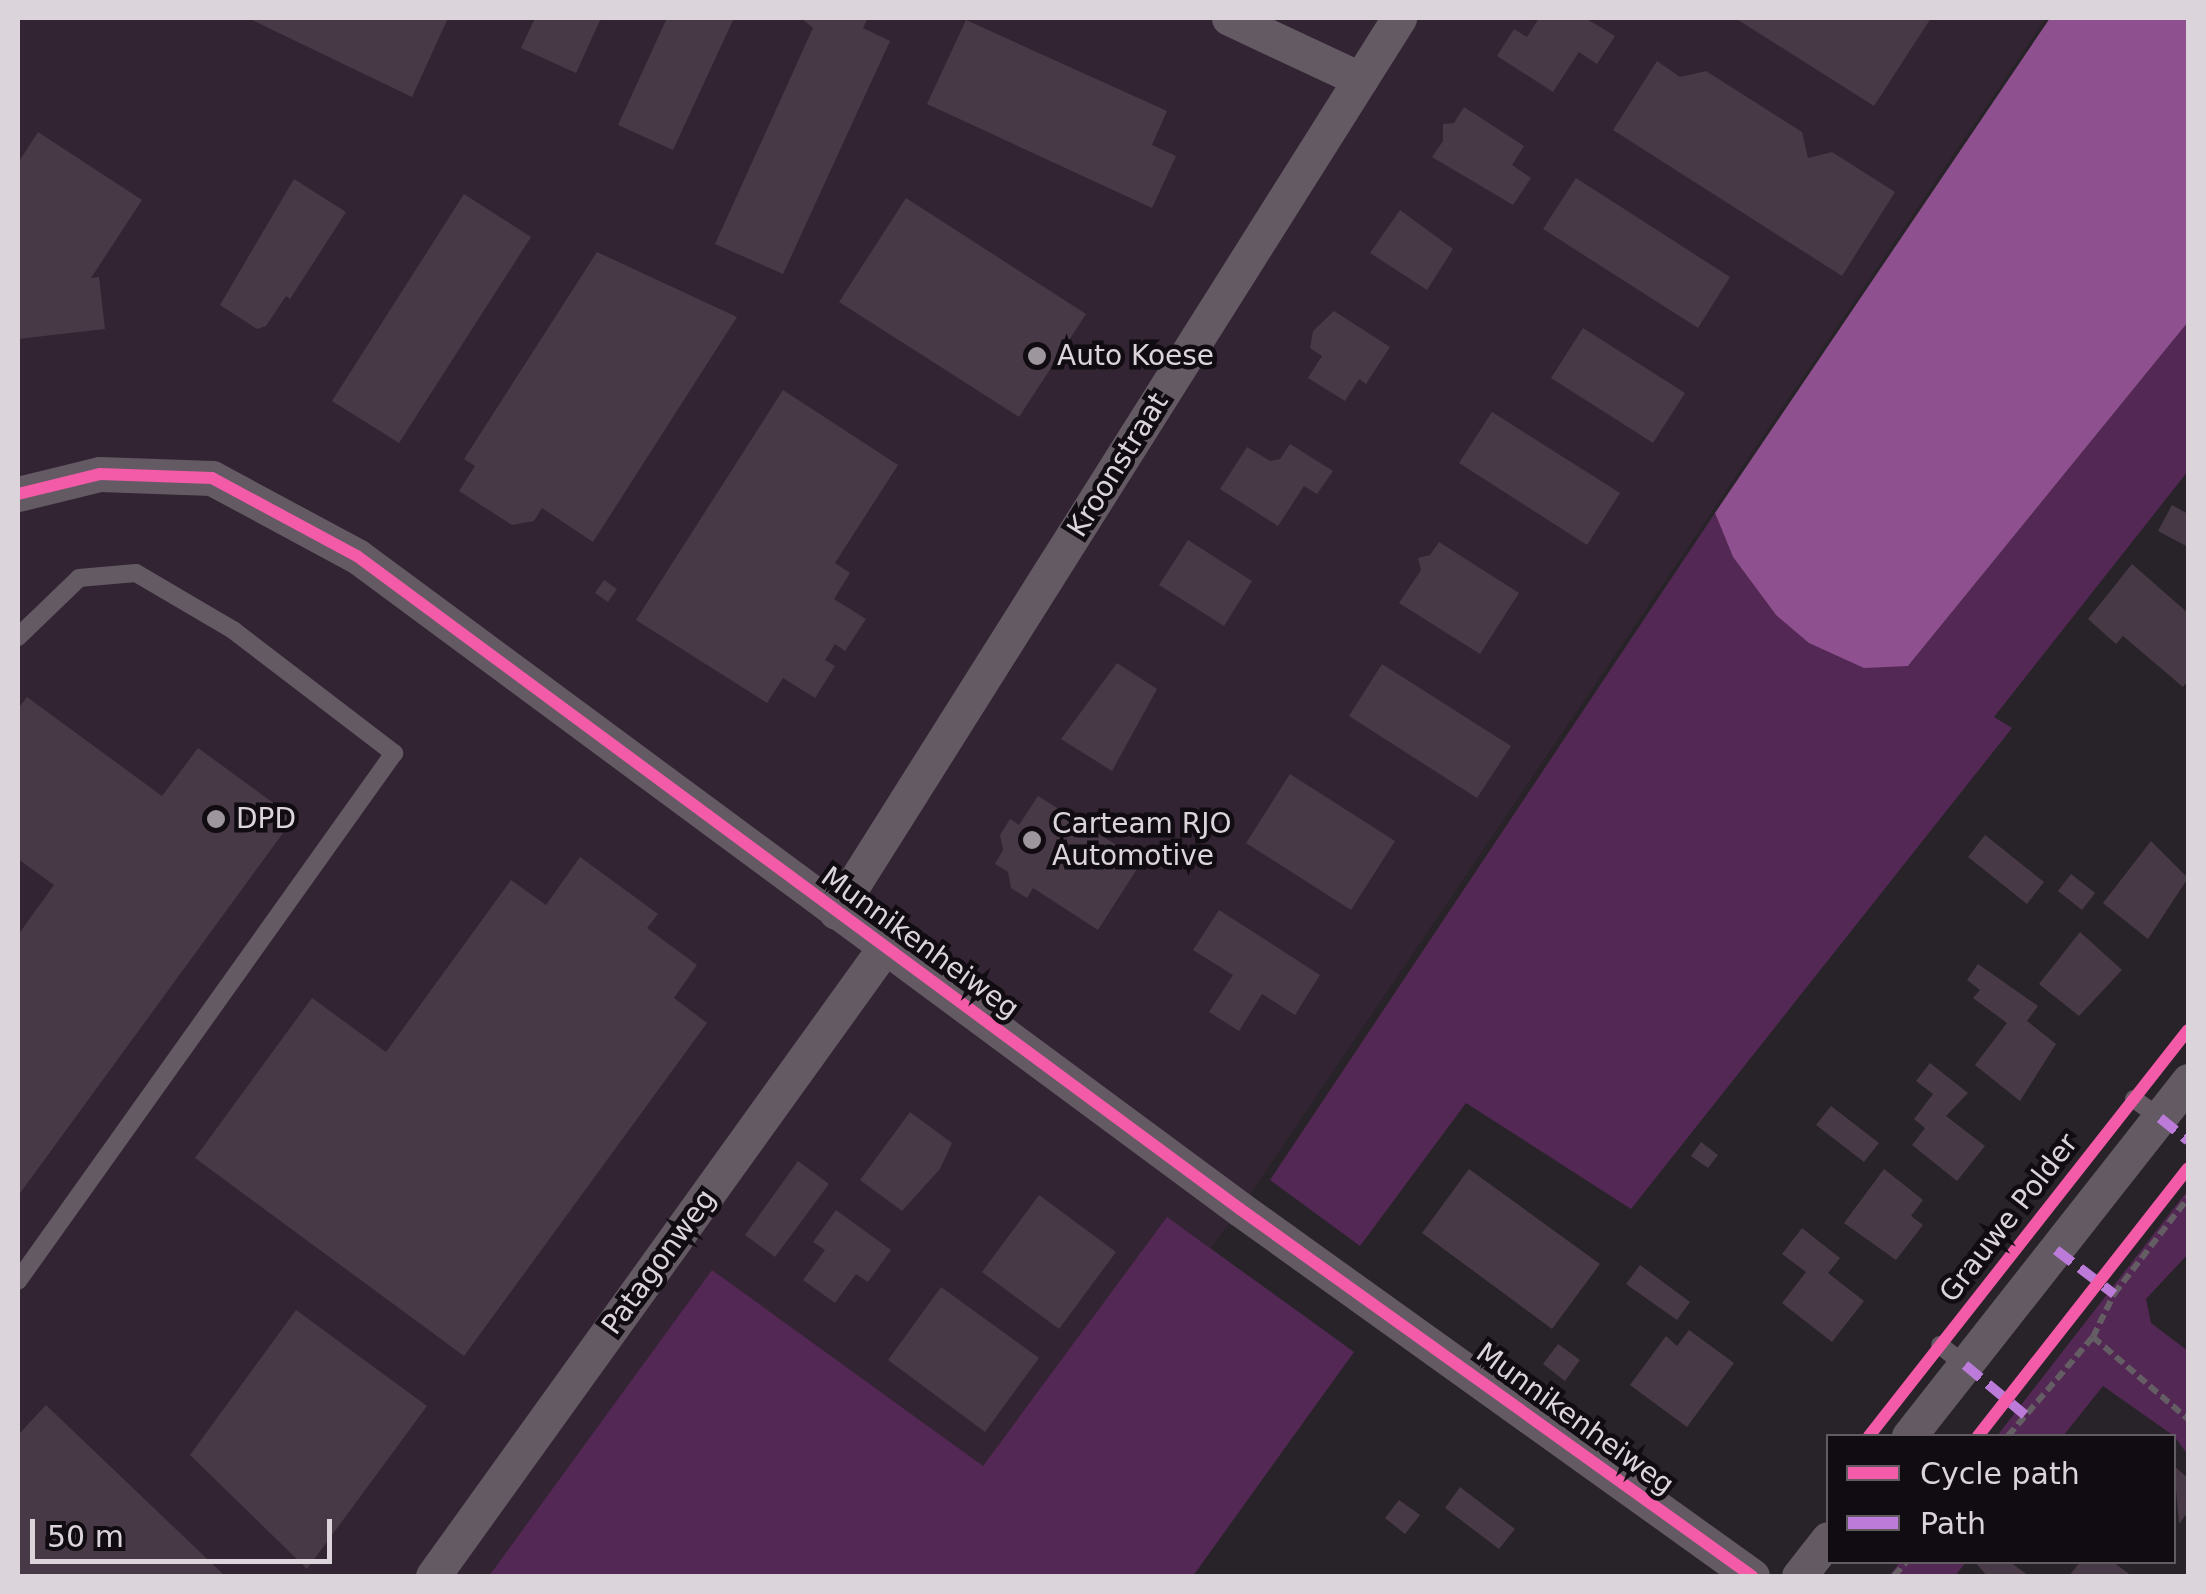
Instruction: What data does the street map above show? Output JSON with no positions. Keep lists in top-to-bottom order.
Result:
{
  "streets": {
    "street": [
      "Kroonstraat",
      "Munnikenheiweg",
      "Grauwe Polder",
      "Patagonweg"
    ]
  },
  "crossings": [
    ["Kroonstraat", "Munnikenheiweg"],
    ["Munnikenheiweg", "Patagonweg"]
  ],
  "places": ["Auto Koese", "DPD", "Carteam RJO Automotive"],
  "legend": ["Cycle path", "Path"],
  "scale_bar": "50 m"
}
